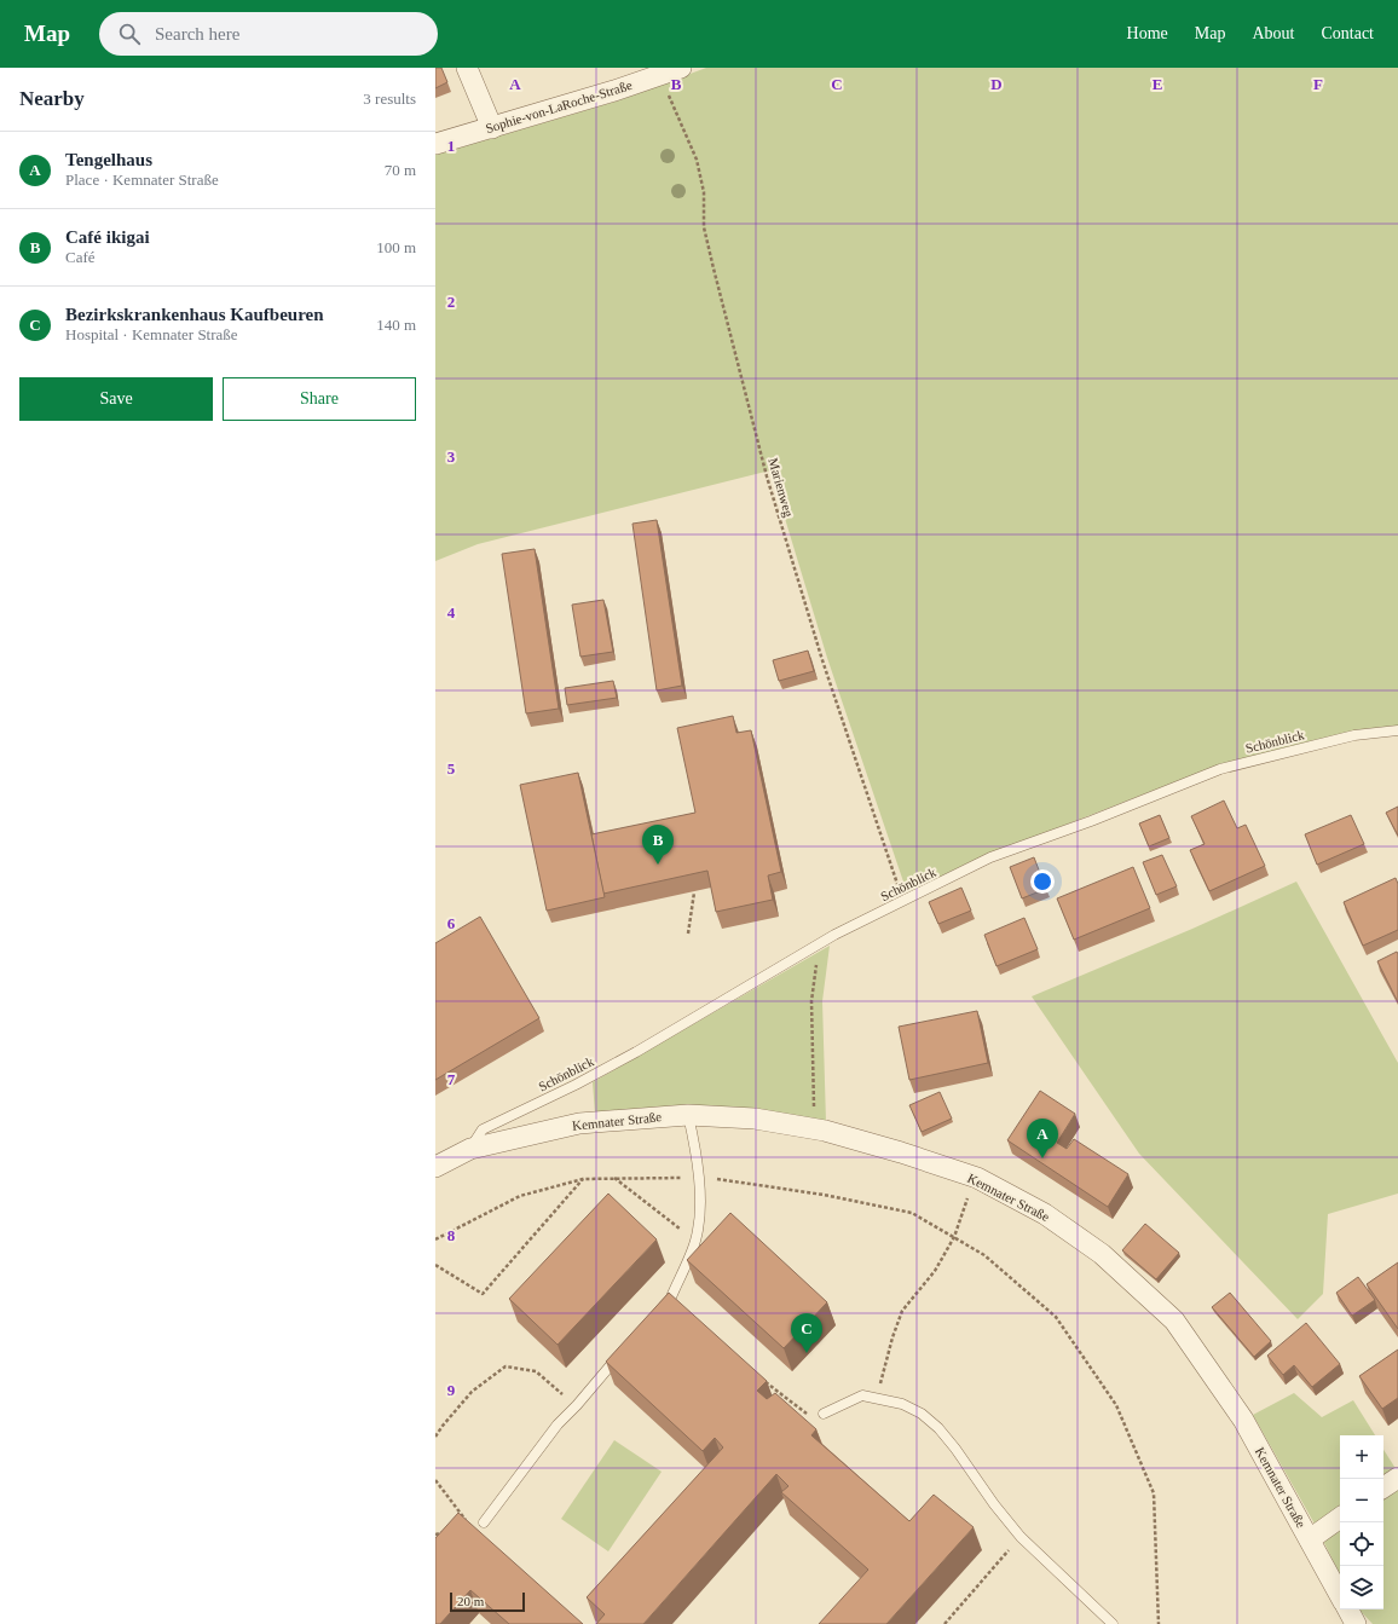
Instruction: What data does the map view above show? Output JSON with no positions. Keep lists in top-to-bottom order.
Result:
{
  "streets": {
    "street": ["Sophie-von-LaRoche-Straße", "Kemnater Straße"],
    "lane": ["Schönblick"],
    "path": ["Marienweg"]
  },
  "crossings": [
    ["Sophie-von-LaRoche-Straße", "Marienweg"],
    ["Marienweg", "Schönblick"],
    ["Schönblick", "Kemnater Straße"]
  ],
  "scale_bar": "20 m",
  "page": {
    "header": "Map",
    "search": "Search here",
    "nav": [
      "Home",
      "Map",
      "About",
      "Contact"
    ],
    "heading": ["Nearby", "3 results"],
    "list": [
      {
        "mark": "A",
        "name": "Tengelhaus",
        "note": "Place · Kemnater Straße",
        "value": "70 m"
      },
      {
        "mark": "B",
        "name": "Café ikigai",
        "note": "Café",
        "value": "100 m"
      },
      {
        "mark": "C",
        "name": "Bezirkskrankenhaus Kaufbeuren",
        "note": "Hospital · Kemnater Straße",
        "value": "140 m"
      }
    ],
    "buttons": ["Save", "Share"],
    "pins": ["B", "A", "C"],
    "map_buttons": ["+", "−"],
    "scale": "20 m"
  },
  "grid": {
    "columns": [
      "A",
      "B",
      "C",
      "D",
      "E",
      "F"
    ],
    "rows": [
      "1",
      "2",
      "3",
      "4",
      "5",
      "6",
      "7",
      "8",
      "9"
    ]
  }
}
